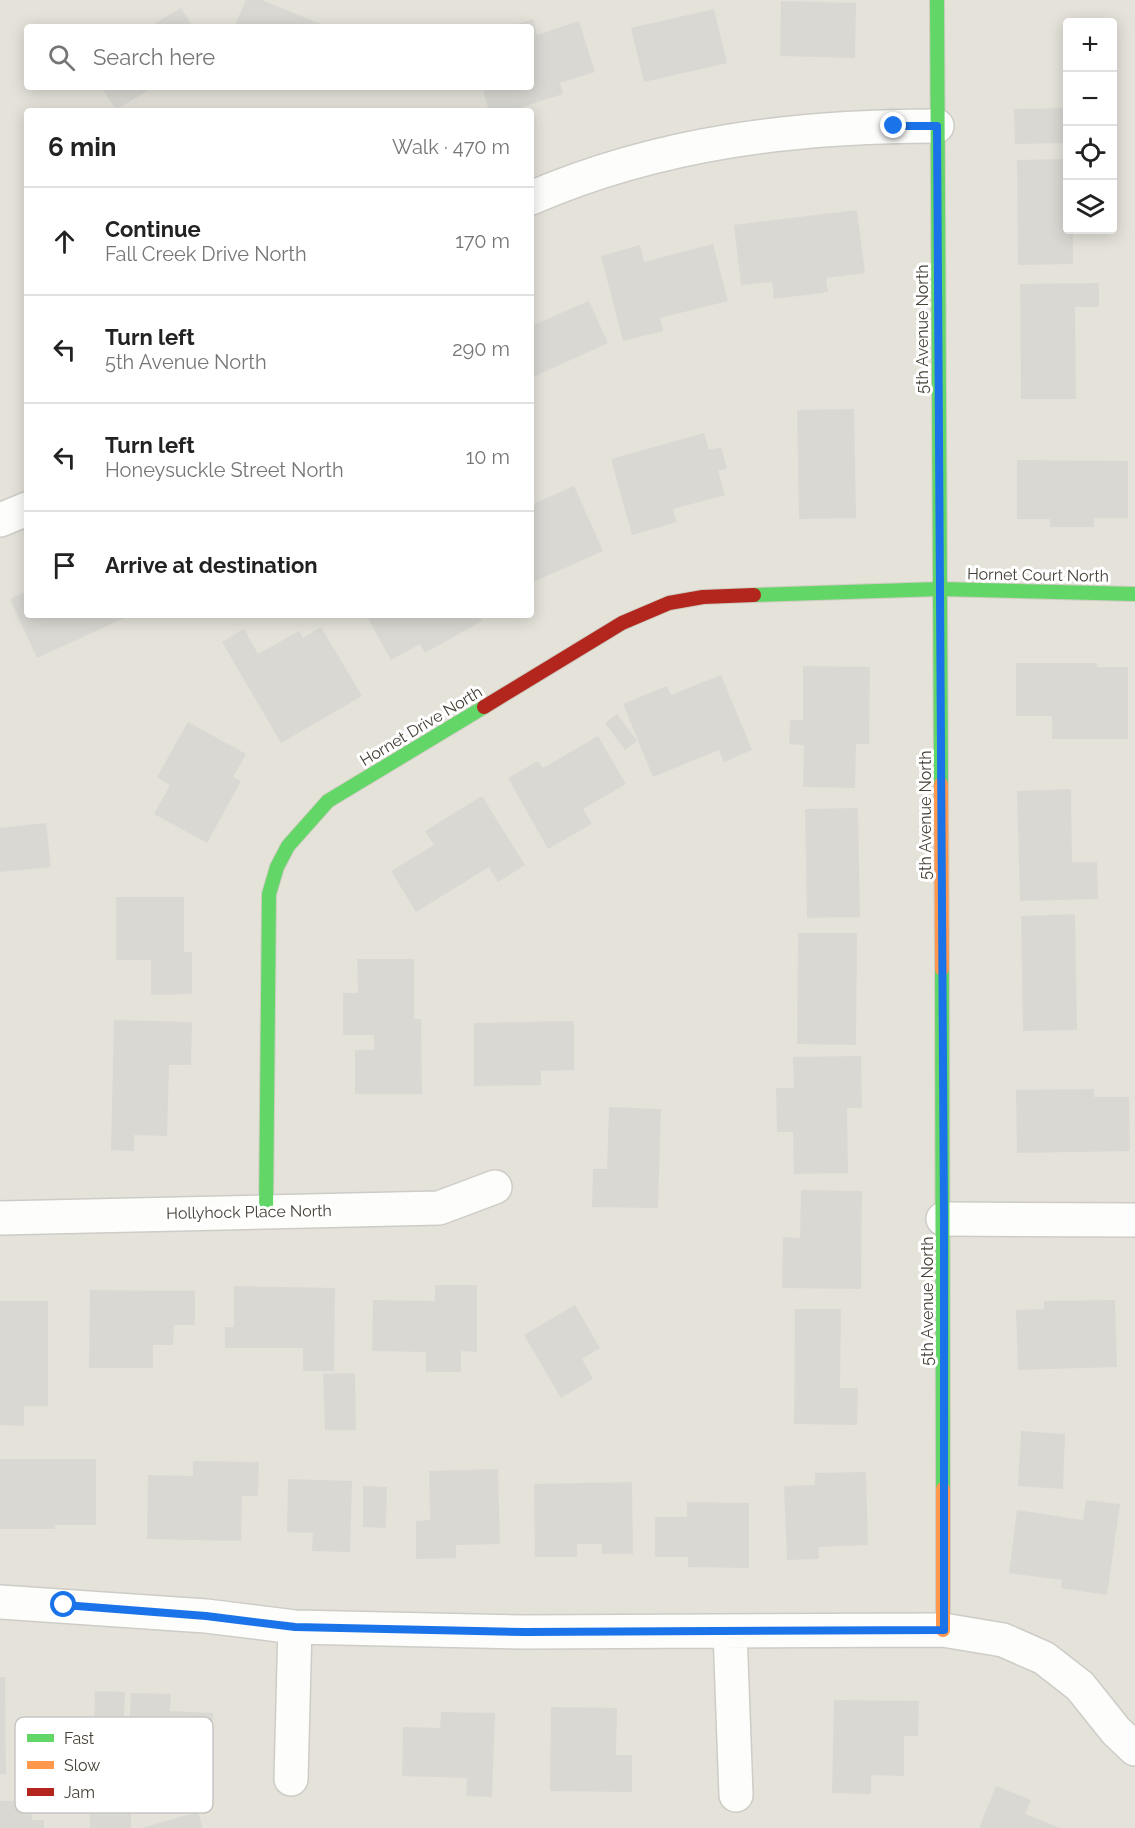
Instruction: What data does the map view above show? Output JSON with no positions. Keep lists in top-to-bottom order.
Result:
{
  "streets": {
    "street": [
      "5th Avenue North",
      "Hornet Court North",
      "Hornet Drive North",
      "Hollyhock Place North"
    ]
  },
  "crossings": [
    ["5th Avenue North", "Hornet Court North"],
    ["5th Avenue North", "Hornet Drive North"],
    ["Hornet Court North", "Hornet Drive North"],
    ["Hornet Drive North", "Hollyhock Place North"]
  ],
  "legend": ["Fast", "Slow", "Jam"],
  "page": {
    "map_buttons": ["+", "−"],
    "search": "Search here",
    "heading": ["6 min", "Walk · 470 m"],
    "list": [
      ["Continue", "Fall Creek Drive North", "170 m"],
      ["Turn left", "5th Avenue North", "290 m"],
      ["Turn left", "Honeysuckle Street North", "10 m"],
      "Arrive at destination"
    ]
  }
}
